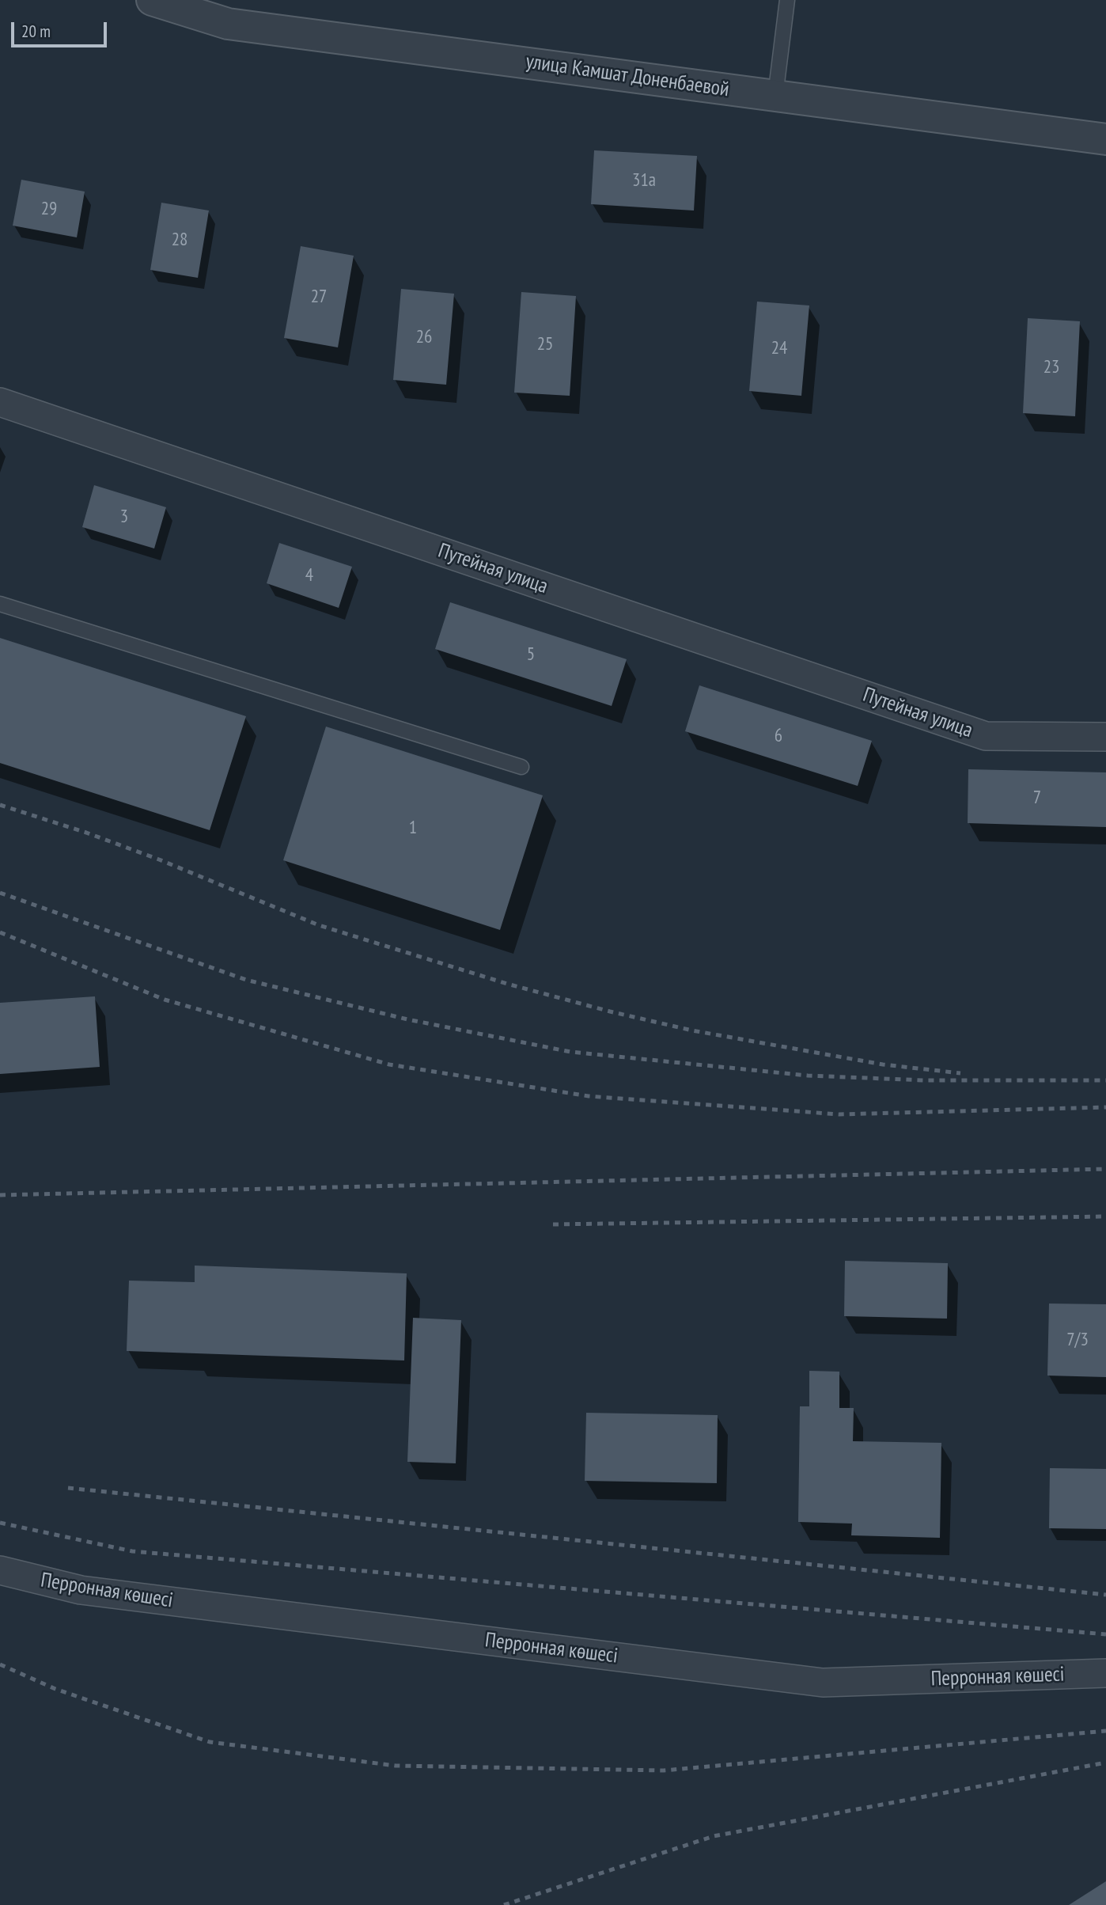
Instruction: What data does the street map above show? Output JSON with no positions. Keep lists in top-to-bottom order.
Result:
{
  "streets": {
    "street": ["улица Камшат Доненбаевой", "Путейная улица", "Перронная көшесі"]
  },
  "house_numbers": [
    "31а",
    "29",
    "28",
    "27",
    "26",
    "25",
    "24",
    "23",
    "3",
    "4",
    "5",
    "6",
    "7",
    "1",
    "7/3"
  ],
  "scale_bar": "20 m"
}
